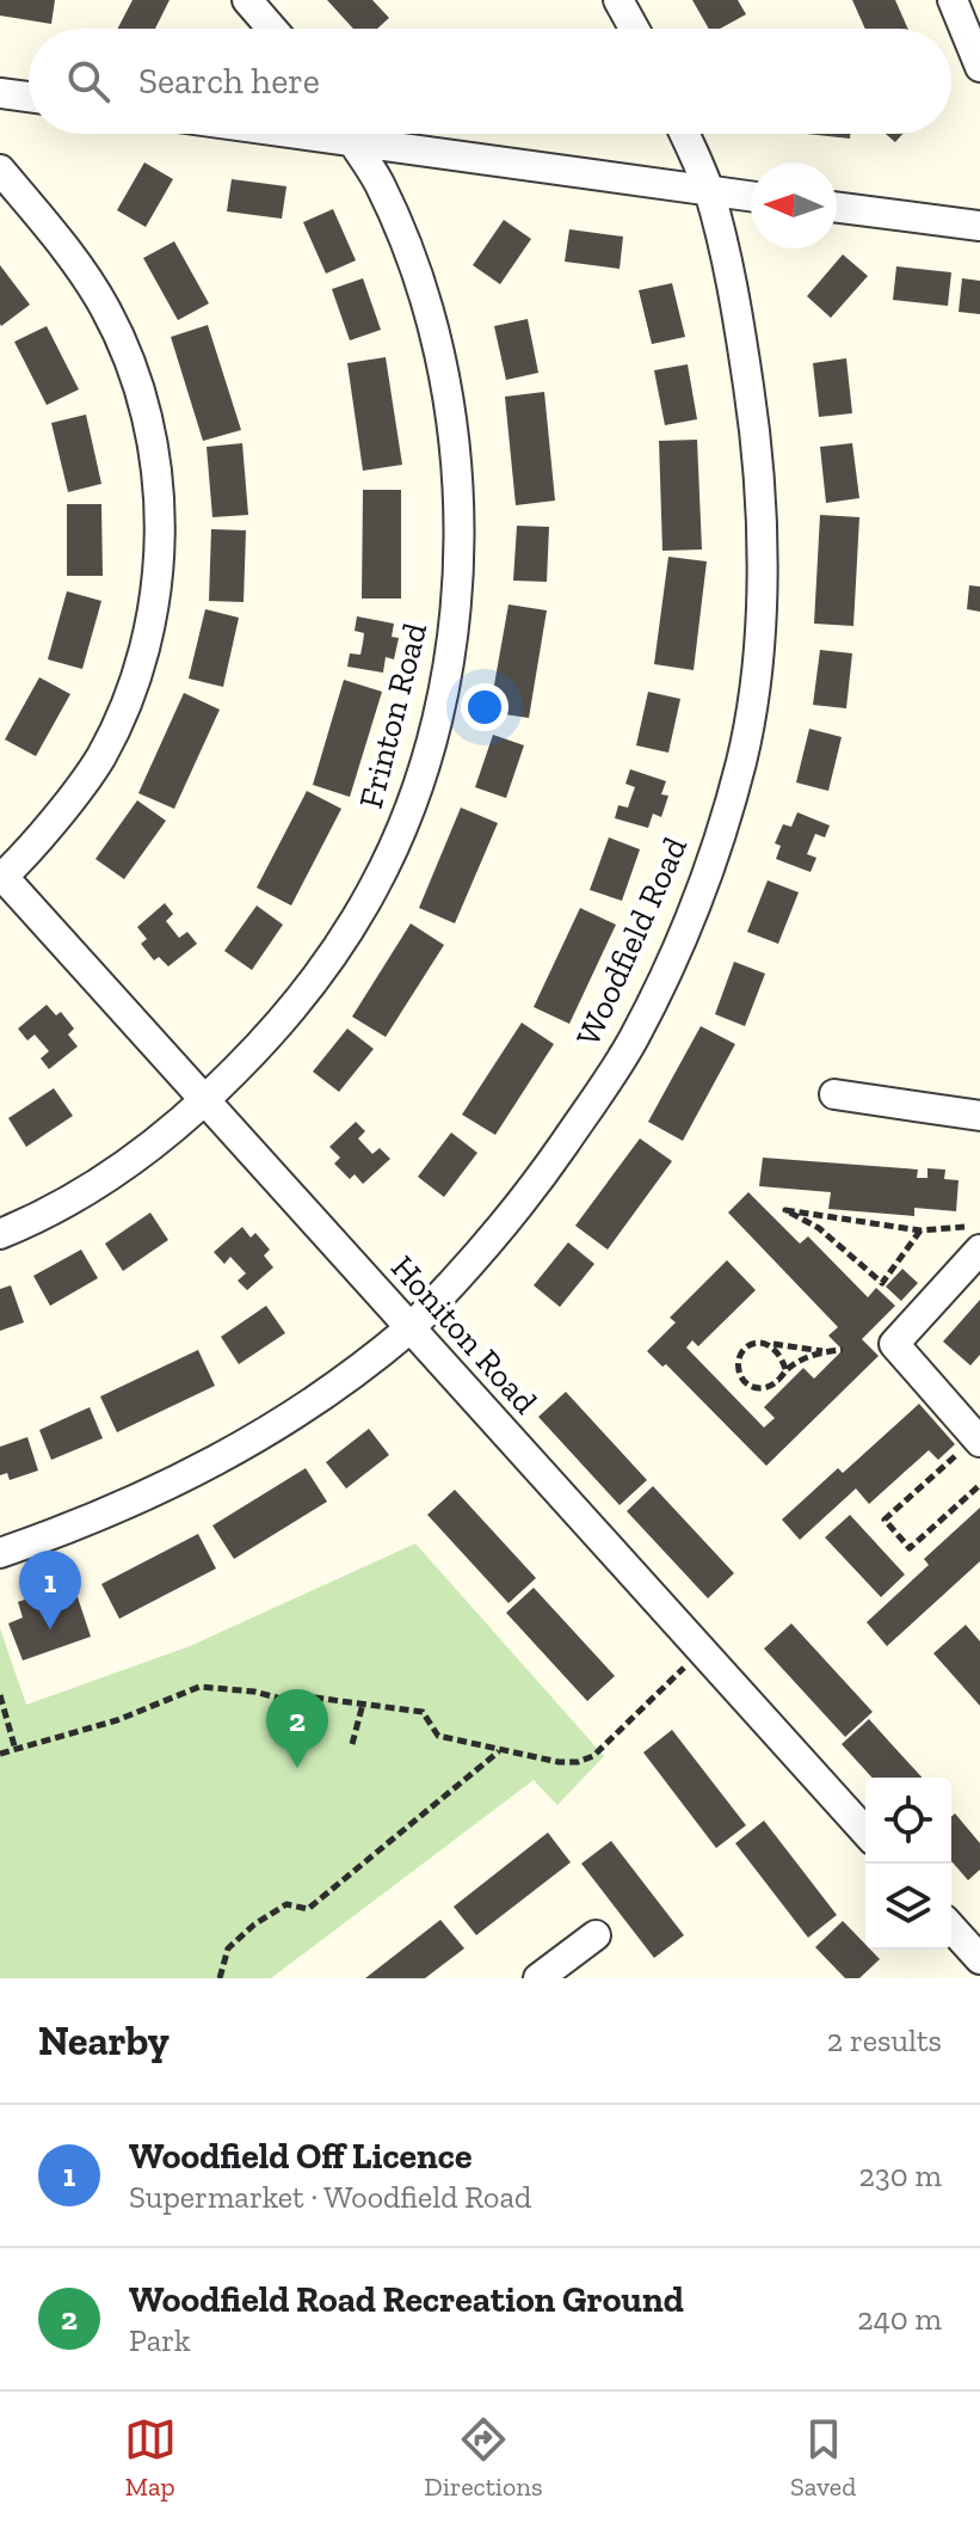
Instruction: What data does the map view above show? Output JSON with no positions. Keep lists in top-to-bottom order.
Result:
{
  "streets": {
    "street": ["Frinton Road", "Woodfield Road", "Honiton Road"]
  },
  "crossings": [
    ["Frinton Road", "Honiton Road"],
    ["Woodfield Road", "Honiton Road"]
  ],
  "north": "left",
  "page": {
    "search": "Search here",
    "pins": ["1", "2"],
    "heading": ["Nearby", "2 results"],
    "list": [
      {
        "mark": "1",
        "name": "Woodfield Off Licence",
        "note": "Supermarket · Woodfield Road",
        "value": "230 m"
      },
      {
        "mark": "2",
        "name": "Woodfield Road Recreation Ground",
        "note": "Park",
        "value": "240 m"
      }
    ],
    "nav": ["Map", "Directions", "Saved"]
  }
}
